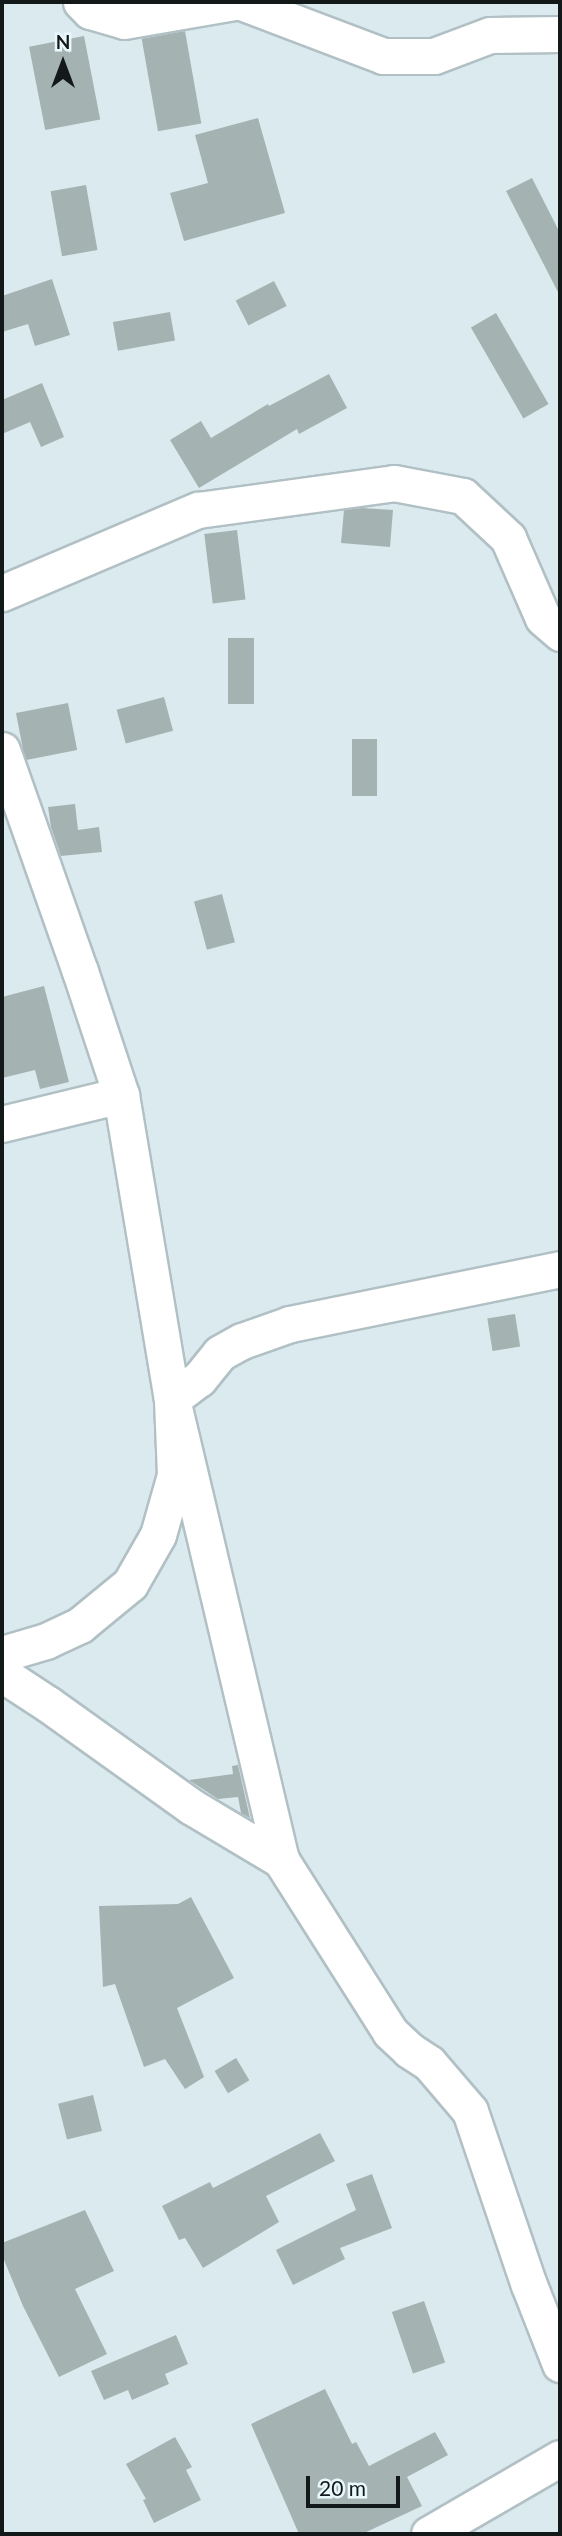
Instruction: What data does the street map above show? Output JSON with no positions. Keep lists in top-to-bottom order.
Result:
{
  "scale_bar": "20 m",
  "north": "top"
}
